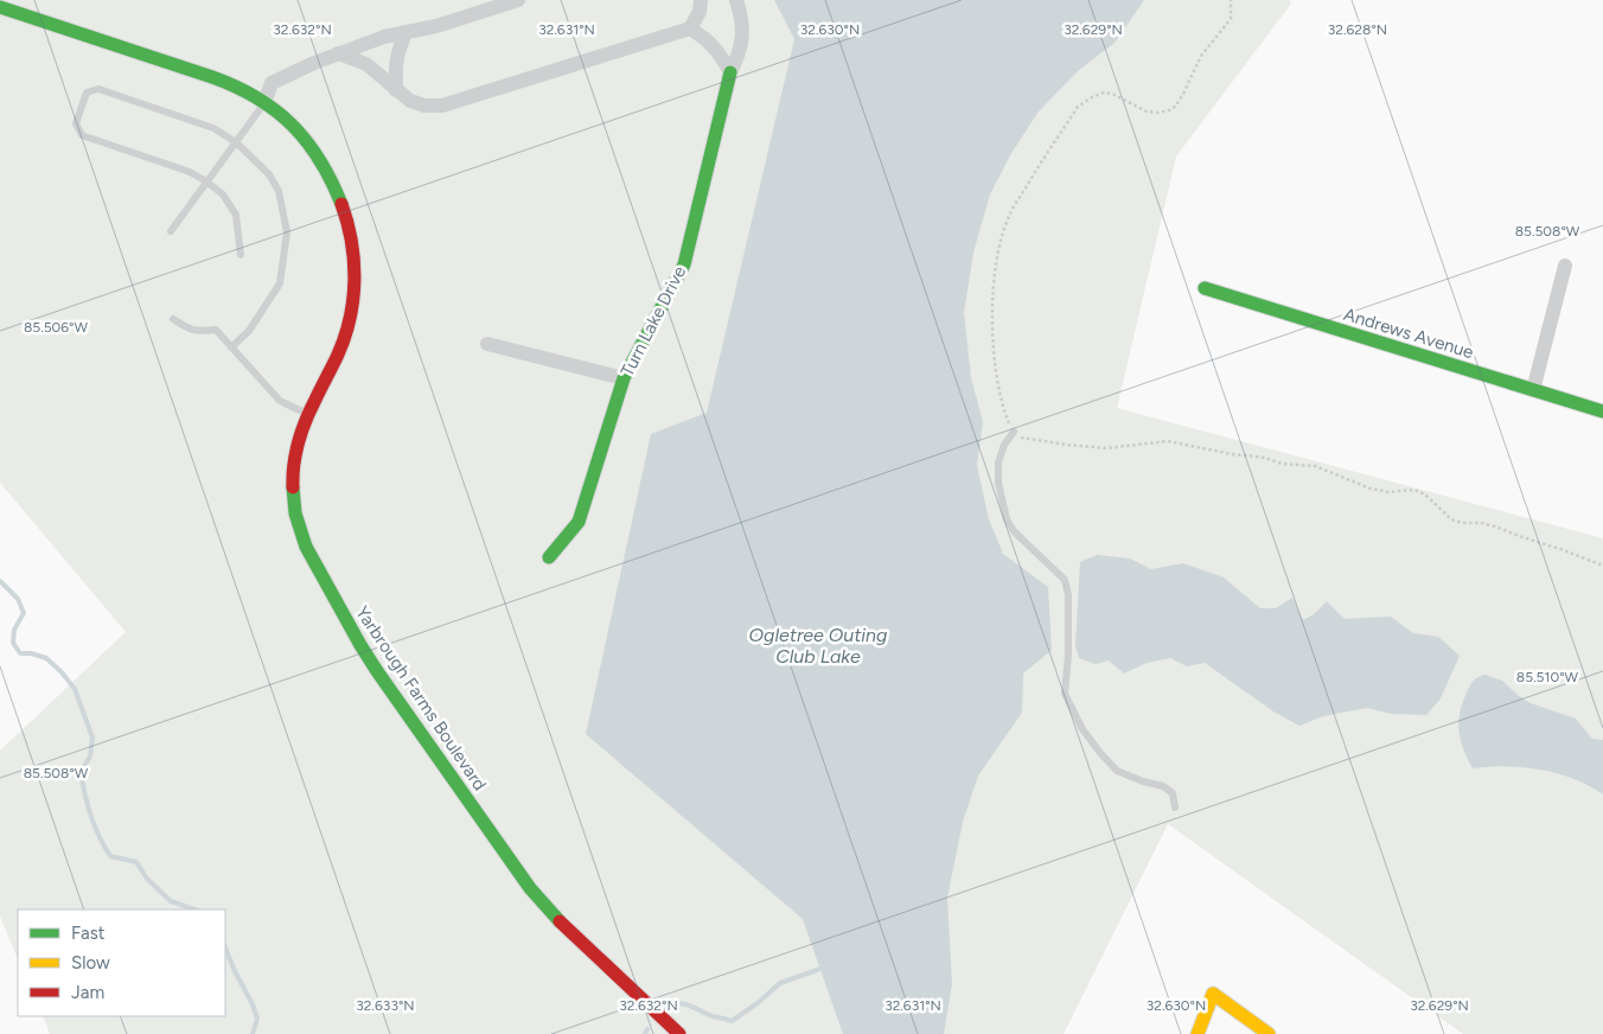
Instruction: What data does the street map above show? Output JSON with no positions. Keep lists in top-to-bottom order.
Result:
{
  "streets": {
    "street": ["Turn Lake Drive", "Andrews Avenue", "Yarbrough Farms Boulevard"]
  },
  "water": ["Ogletree Outing Club Lake"],
  "legend": ["Fast", "Slow", "Jam"],
  "coordinates": [
    "32.628°N",
    "32.632°N",
    "32.631°N",
    "32.630°N",
    "32.629°N",
    "85.508°W",
    "85.506°W",
    "85.510°W",
    "32.633°N"
  ]
}
